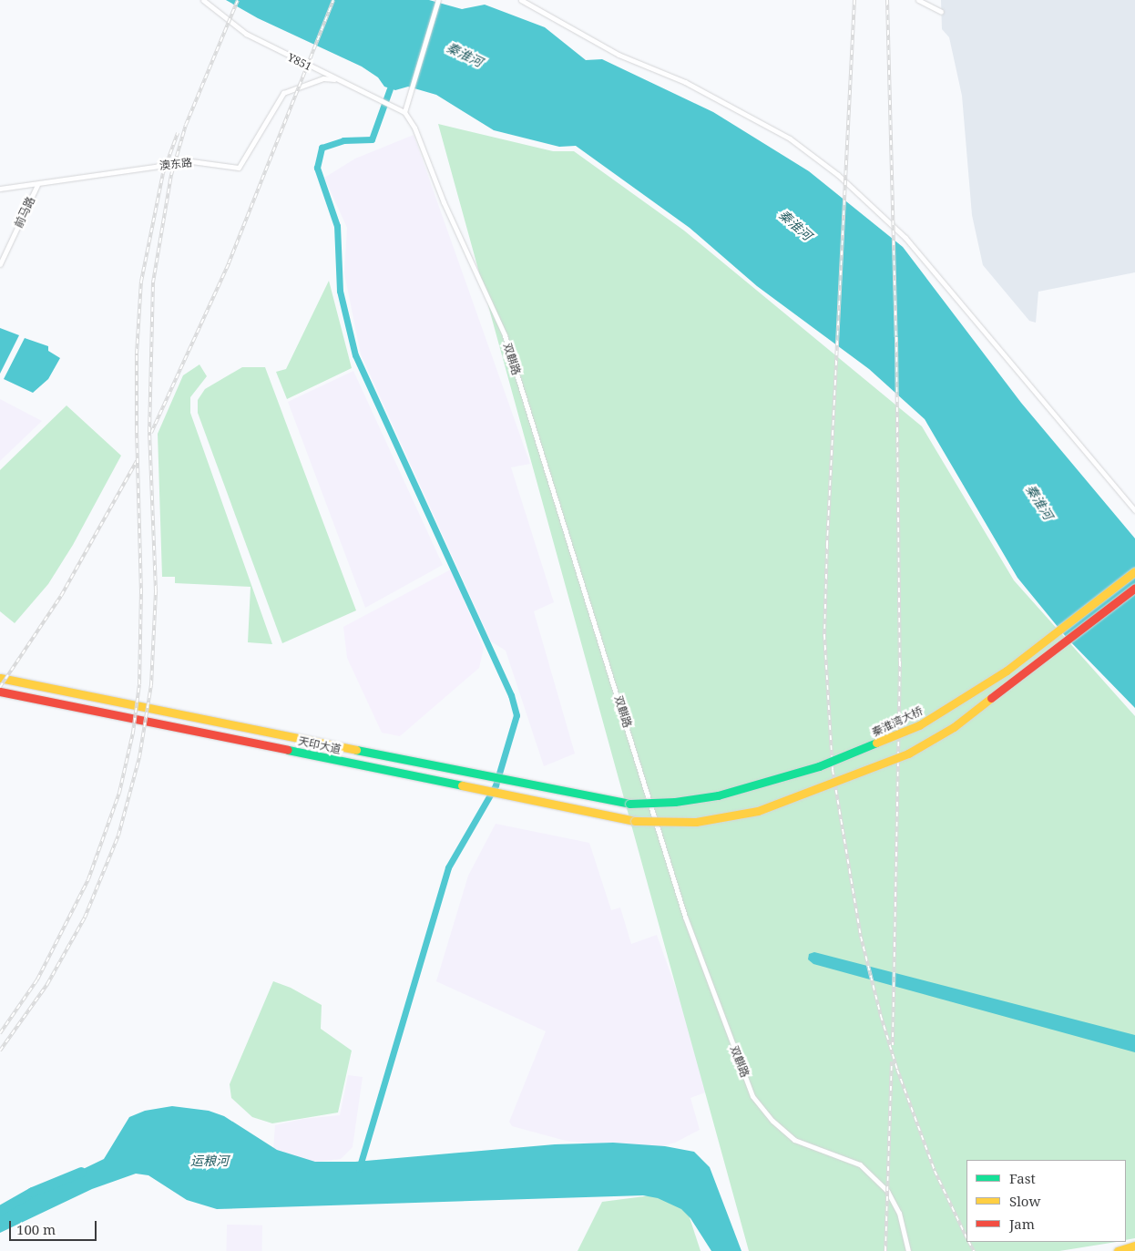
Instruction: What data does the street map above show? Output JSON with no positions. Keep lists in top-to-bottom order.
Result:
{
  "streets": {
    "main road": ["秦淮湾大桥", "天印大道"],
    "street": [
      "Y851",
      "澳东路",
      "前马路",
      "双麒路"
    ]
  },
  "crossings": [
    ["Y851", "澳东路"],
    ["Y851", "双麒路"],
    ["澳东路", "前马路"],
    ["秦淮湾大桥", "天印大道"]
  ],
  "water": ["秦淮河", "运粮河"],
  "legend": ["Fast", "Slow", "Jam"],
  "scale_bar": "100 m"
}
